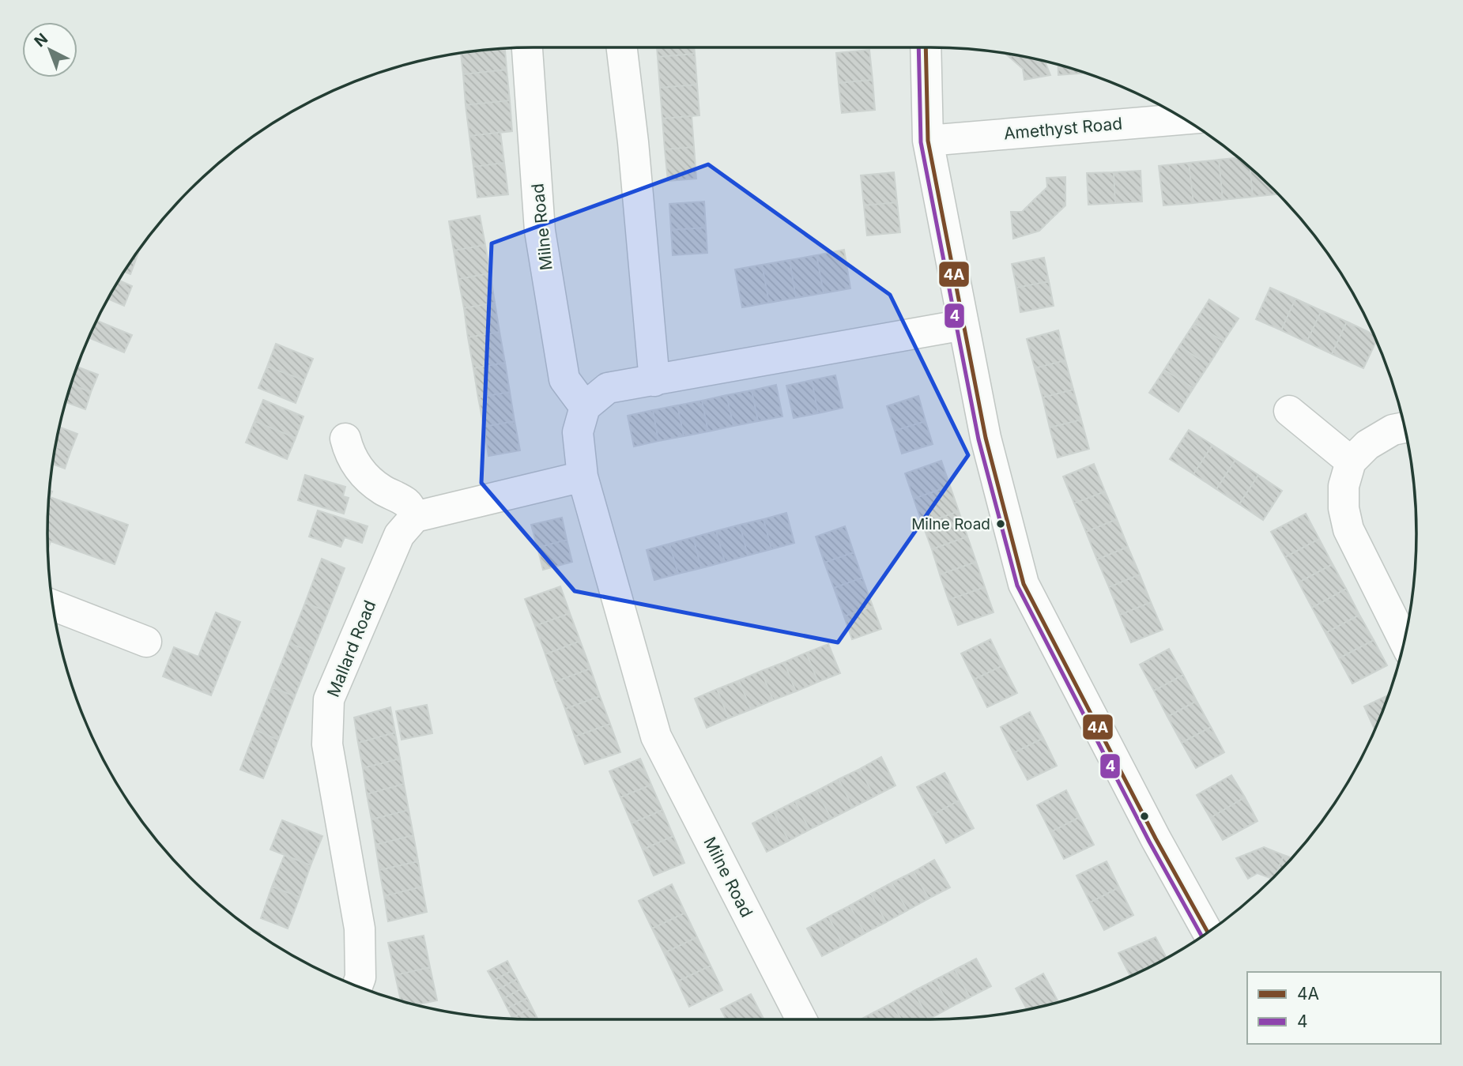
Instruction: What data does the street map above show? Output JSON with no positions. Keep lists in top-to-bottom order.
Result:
{
  "streets": {
    "street": ["Amethyst Road", "Milne Road", "Mallard Road"]
  },
  "places": ["Milne Road"],
  "lines": ["transit line 4A", "transit line 4"],
  "legend": ["4A", "4"],
  "north": "top left"
}
